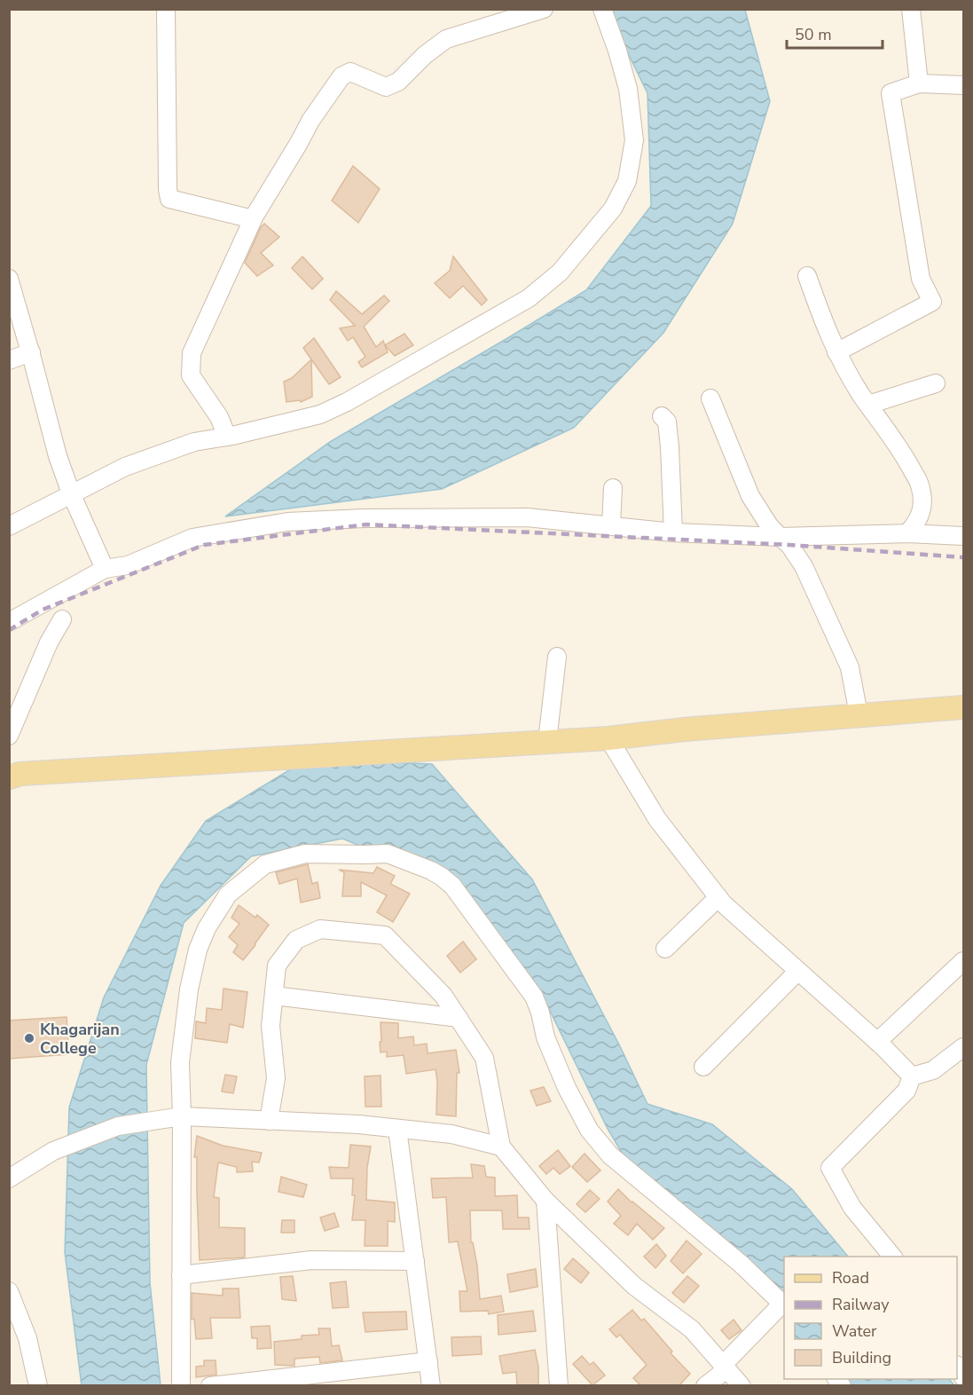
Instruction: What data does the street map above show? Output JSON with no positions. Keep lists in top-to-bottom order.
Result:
{
  "places": ["Khagarijan College"],
  "legend": [
    "Road",
    "Railway",
    "Water",
    "Building"
  ],
  "scale_bar": "50 m"
}
